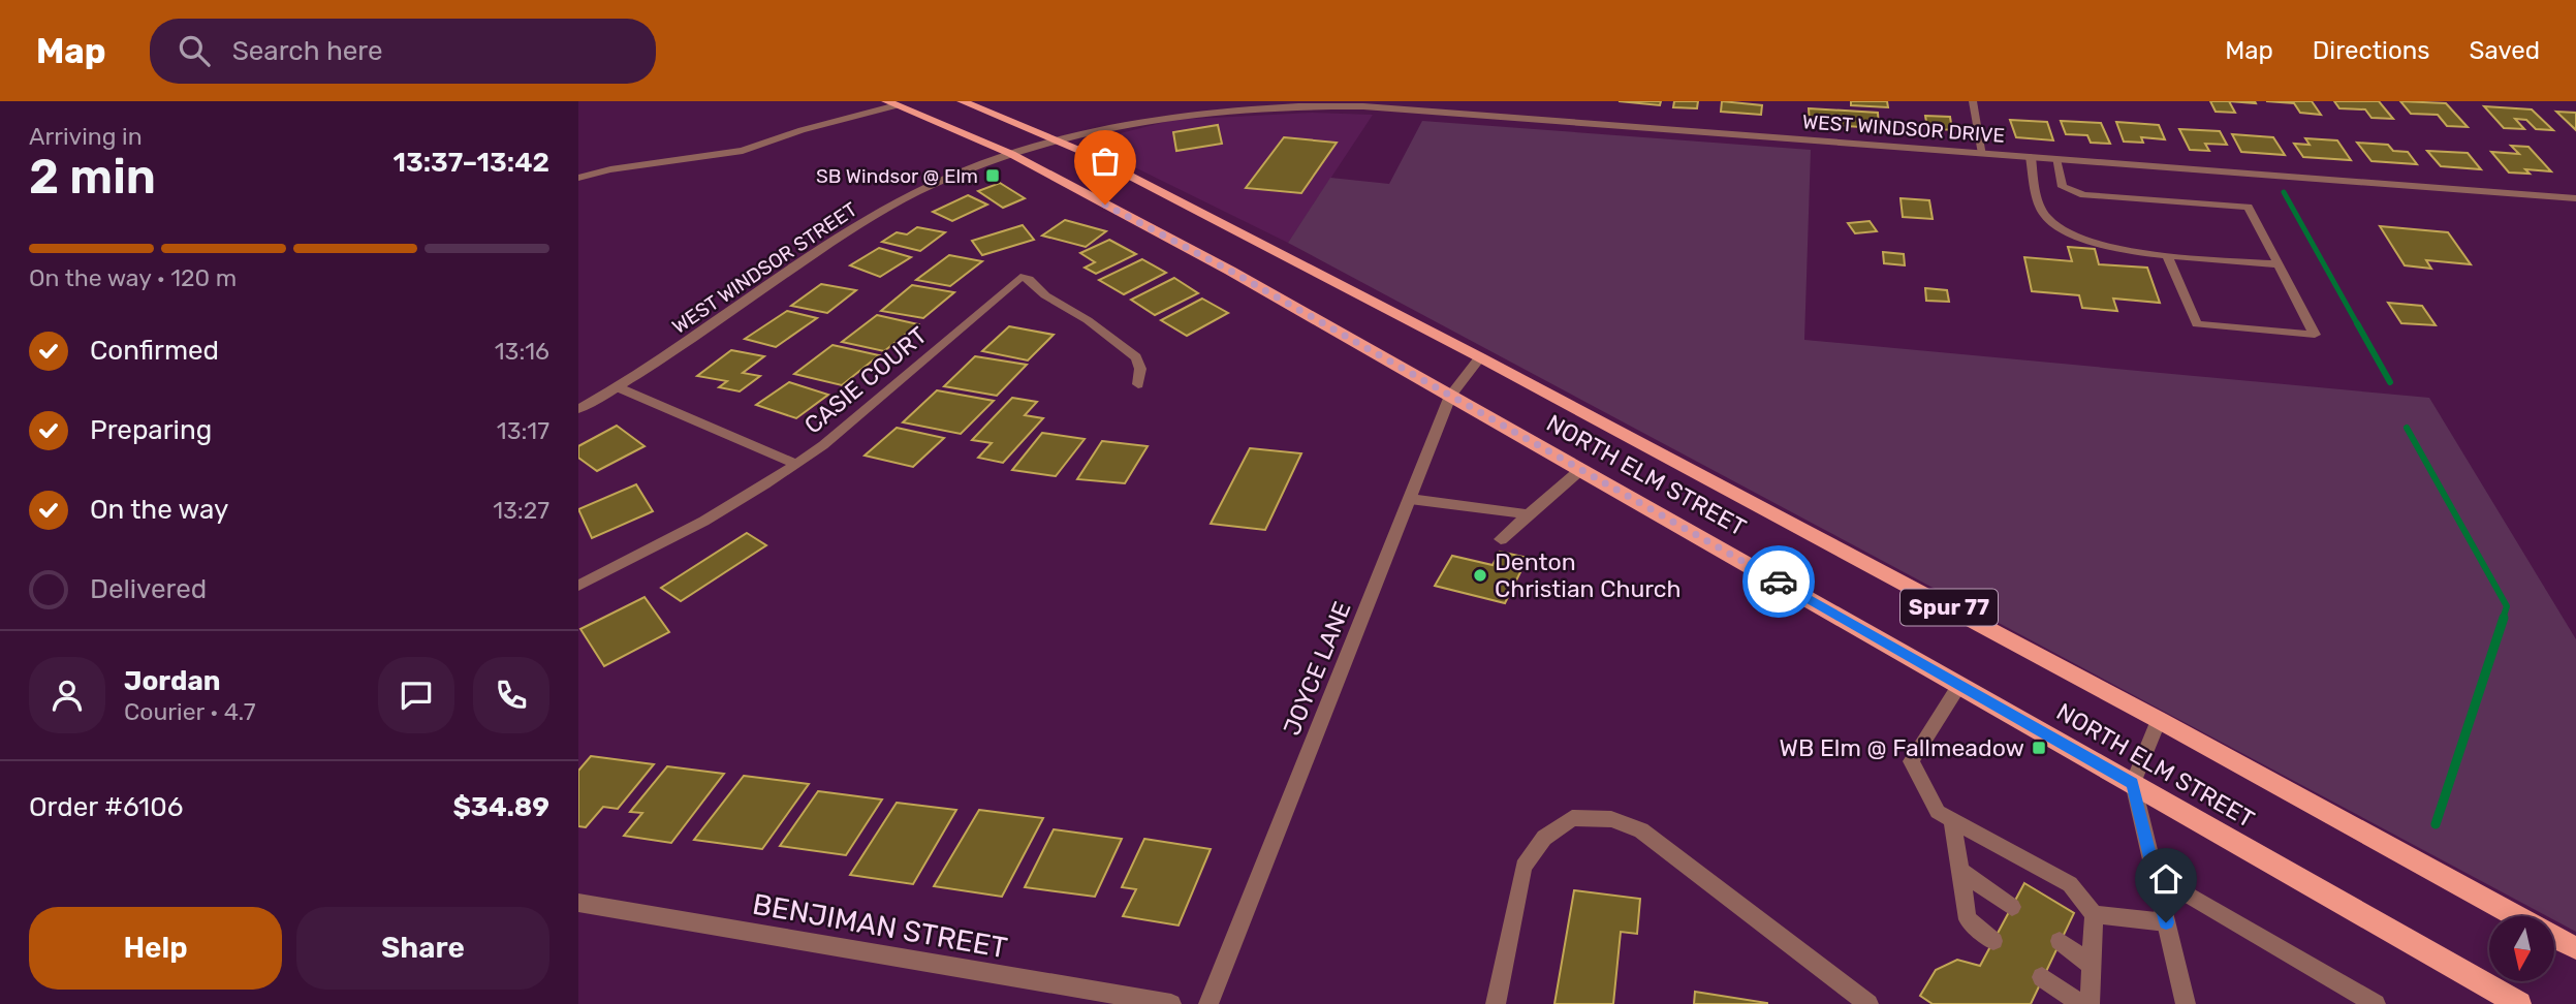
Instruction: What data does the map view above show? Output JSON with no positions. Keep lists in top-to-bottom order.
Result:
{
  "streets": {
    "main road": ["NORTH ELM STREET", "Spur 77"],
    "street": [
      "WEST WINDSOR DRIVE",
      "WEST WINDSOR STREET",
      "CASIE COURT",
      "JOYCE LANE",
      "BENJIMAN STREET"
    ]
  },
  "crossings": [
    ["WEST WINDSOR DRIVE", "WEST WINDSOR STREET"],
    ["WEST WINDSOR DRIVE", "NORTH ELM STREET"],
    ["WEST WINDSOR STREET", "NORTH ELM STREET"],
    ["NORTH ELM STREET", "JOYCE LANE"]
  ],
  "places": {
    "transit": ["SB Windsor @ Elm", "WB Elm @ Fallmeadow"],
    "other": ["Denton Christian Church"]
  },
  "north": "bottom",
  "page": {
    "header": "Map",
    "search": "Search here",
    "nav": ["Map", "Directions", "Saved"],
    "heading": ["2 min", "Arriving in", "13:37–13:42"],
    "panel": [
      "Jordan",
      "Courier · 4.7",
      "Order #6106",
      "$34.89"
    ],
    "bar": "On the way · 120 m",
    "list": [
      ["Confirmed", "13:16"],
      ["Preparing", "13:17"],
      ["On the way", "13:27"],
      "Delivered"
    ],
    "buttons": ["Help", "Share"]
  }
}
